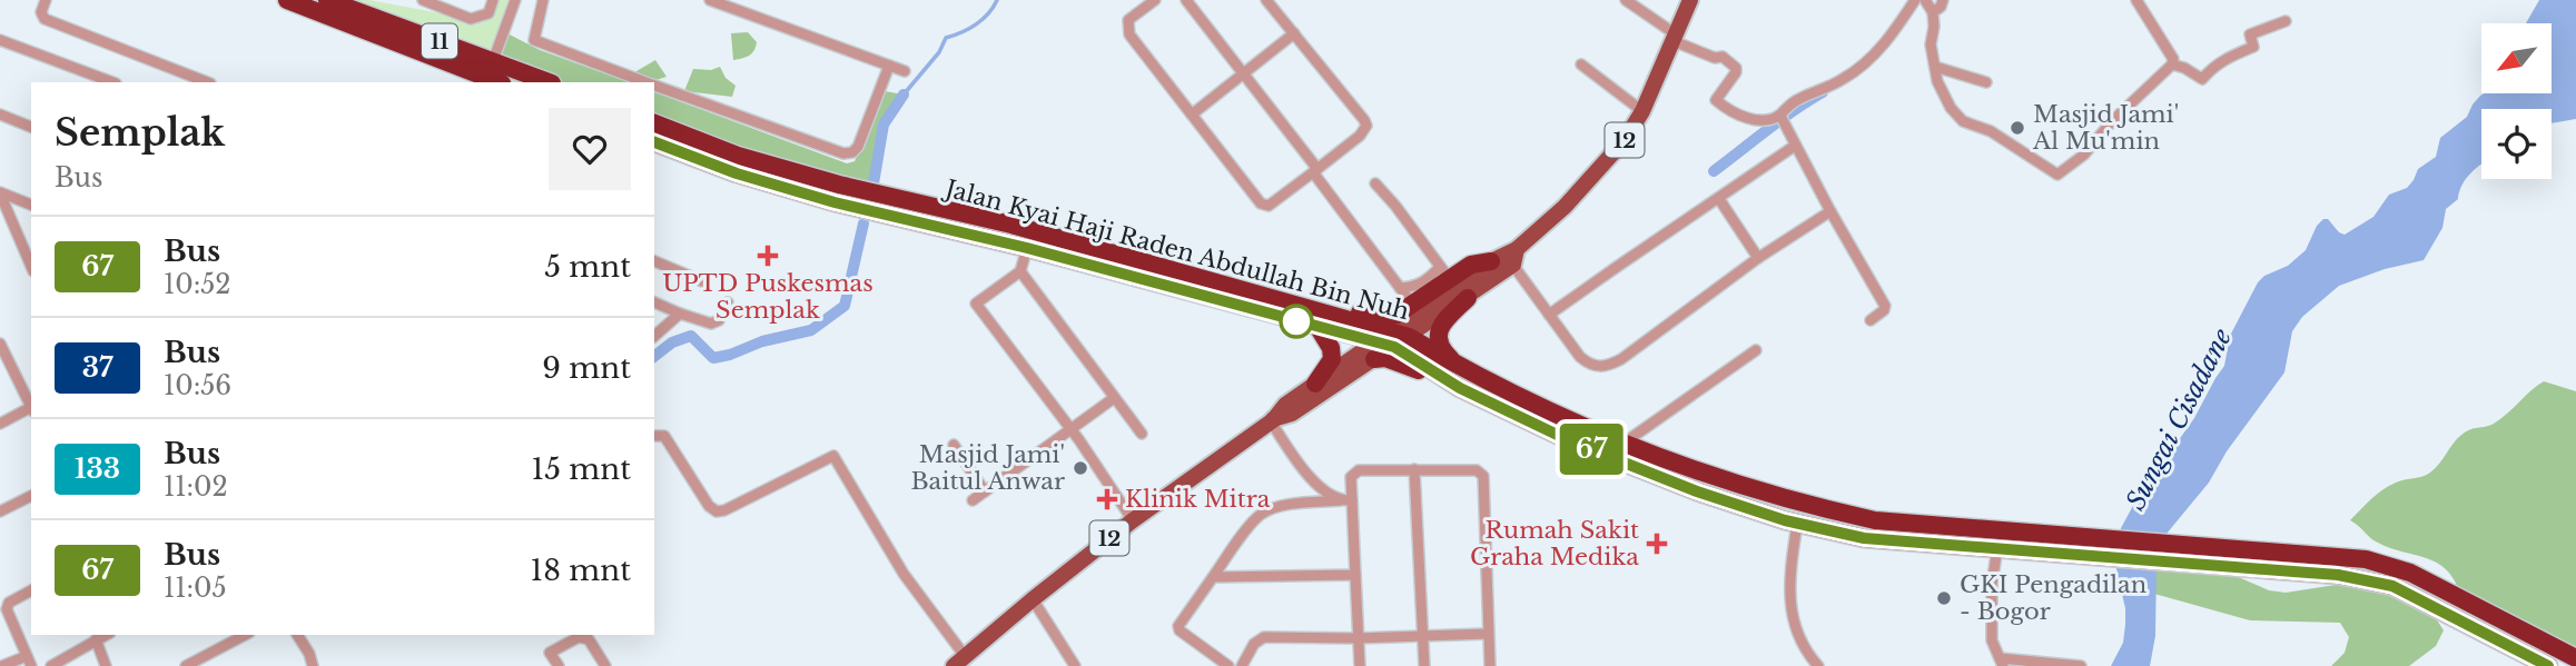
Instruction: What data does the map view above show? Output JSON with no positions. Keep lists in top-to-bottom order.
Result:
{
  "streets": {
    "highway": ["11", "12", "Jalan Kyai Haji Raden Abdullah Bin Nuh"]
  },
  "crossings": [
    ["12", "Jalan Kyai Haji Raden Abdullah Bin Nuh"]
  ],
  "water": ["Sungai Cisadane"],
  "places": {
    "other": ["Masjid Jami' Al Mu'min", "Masjid Jami' Baitul Anwar", "GKI Pengadilan - Bogor"],
    "health": ["UPTD Puskesmas Semplak", "Klinik Mitra", "Rumah Sakit Graha Medika"]
  },
  "lines": ["bus line 67"],
  "north": "bottom left",
  "page": {
    "on_map": "67",
    "heading": ["Semplak", "Bus"],
    "list": [
      {
        "mark": "67",
        "name": "Bus",
        "note": "10:52",
        "value": "5 mnt"
      },
      {
        "mark": "37",
        "name": "Bus",
        "note": "10:56",
        "value": "9 mnt"
      },
      {
        "mark": "133",
        "name": "Bus",
        "note": "11:02",
        "value": "15 mnt"
      },
      {
        "mark": "67",
        "name": "Bus",
        "note": "11:05",
        "value": "18 mnt"
      }
    ]
  }
}
